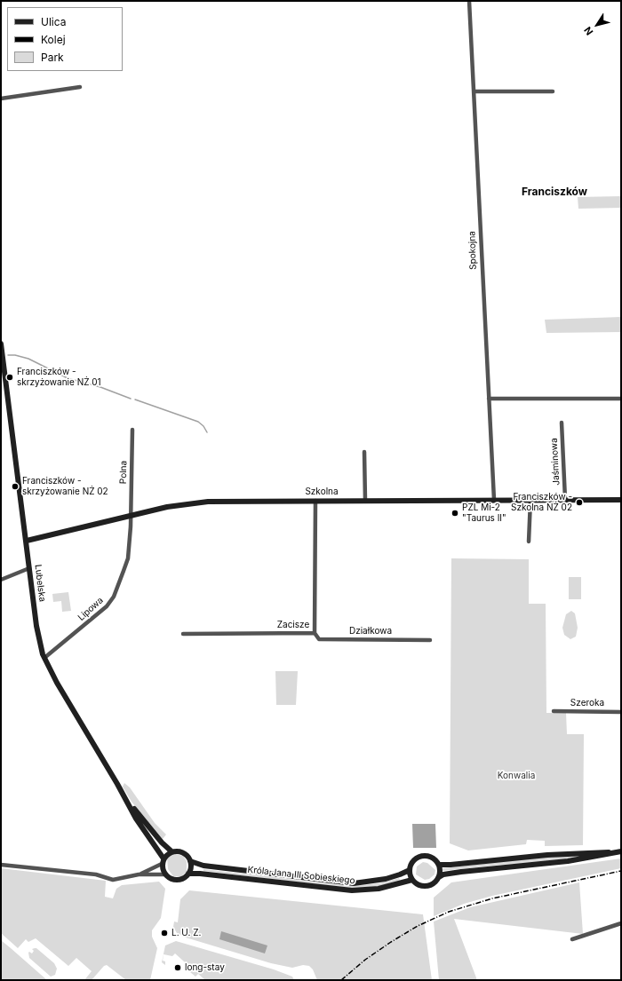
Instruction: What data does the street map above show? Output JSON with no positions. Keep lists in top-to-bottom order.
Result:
{
  "streets": {
    "main road": ["Szkolna", "Lubelska", "Króla Jana III Sobieskiego"],
    "street": [
      "Spokojna",
      "Jaśminowa",
      "Polna",
      "Lipowa",
      "Zacisze",
      "Działkowa",
      "Szeroka"
    ]
  },
  "crossings": [
    ["Spokojna", "Szkolna"],
    ["Jaśminowa", "Szkolna"],
    ["Polna", "Szkolna"],
    ["Polna", "Lipowa"],
    ["Szkolna", "Lubelska"],
    ["Szkolna", "Lipowa"],
    ["Szkolna", "Zacisze"],
    ["Lubelska", "Lipowa"],
    ["Lubelska", "Króla Jana III Sobieskiego"],
    ["Zacisze", "Działkowa"]
  ],
  "districts": ["Franciszków"],
  "parks": ["Konwalia"],
  "places": [
    "Franciszków - skrzyżowanie NŻ 01",
    "Franciszków - skrzyżowanie NŻ 02",
    "Franciszków - Szkolna NŻ 02",
    "PZL Mi-2 \"Taurus II\"",
    "L. U. Z.",
    "long-stay"
  ],
  "legend": ["Ulica", "Kolej", "Park"],
  "north": "bottom left"
}
